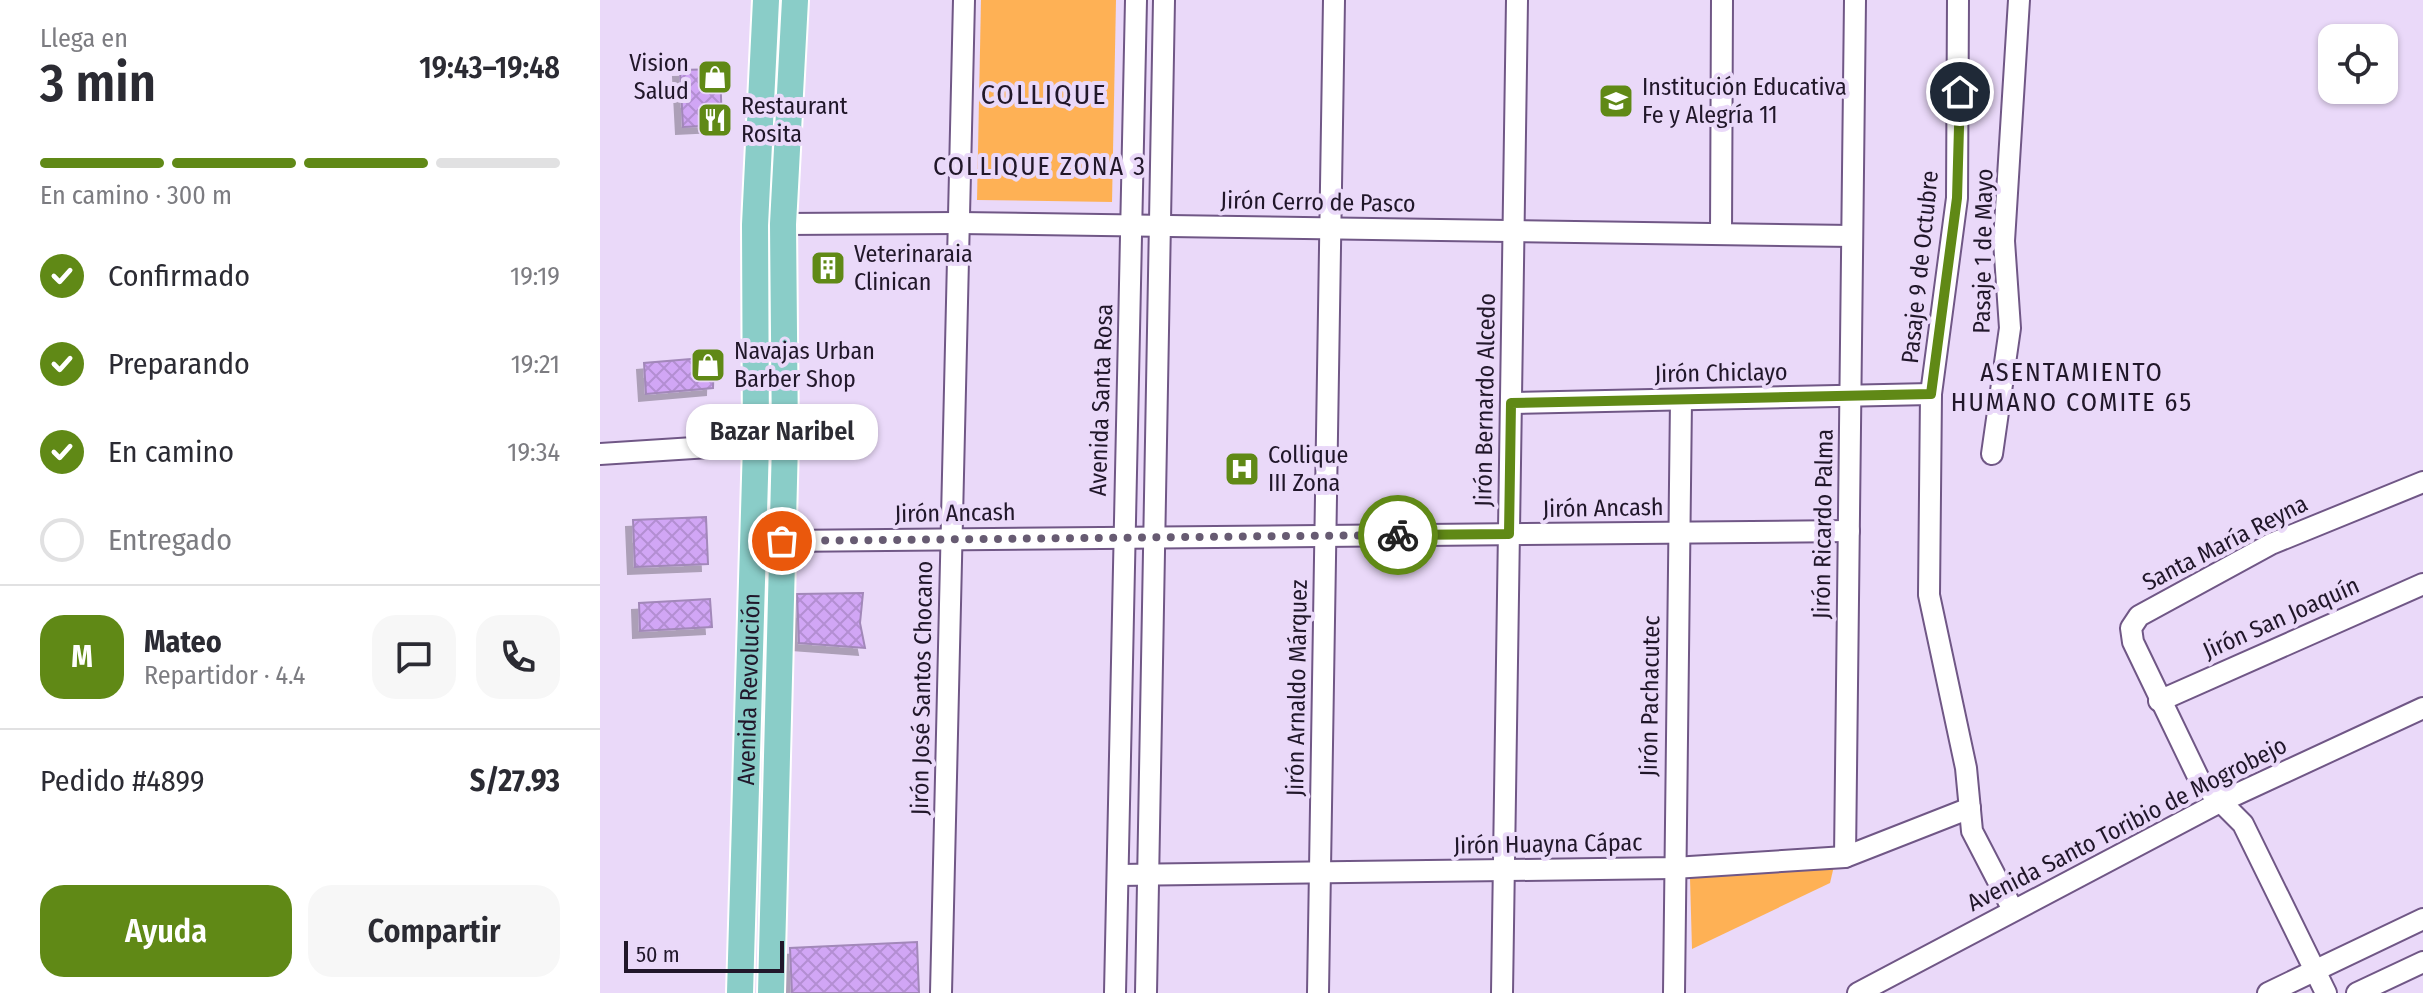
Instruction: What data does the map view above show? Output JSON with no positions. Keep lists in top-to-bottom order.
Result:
{
  "streets": {
    "main road": ["Avenida Revolución"],
    "street": [
      "Jirón Cerro de Pasco",
      "Pasaje 1 de Mayo",
      "Pasaje 9 de Octubre",
      "Jirón Chiclayo",
      "Avenida Santa Rosa",
      "Jirón Bernardo Alcedo",
      "Jirón Ancash",
      "Jirón Ricardo Palma",
      "Santa María Reyna",
      "Jirón San Joaquín",
      "Jirón José Santos Chocano",
      "Jirón Arnaldo Márquez",
      "Jirón Pachacutec",
      "Avenida Santo Toribio de Mogrobejo",
      "Jirón Huayna Cápac"
    ]
  },
  "crossings": [
    ["Jirón Cerro de Pasco", "Avenida Santa Rosa"],
    ["Jirón Cerro de Pasco", "Jirón Bernardo Alcedo"],
    ["Jirón Cerro de Pasco", "Jirón Ricardo Palma"],
    ["Jirón Cerro de Pasco", "Avenida Revolución"],
    ["Jirón Cerro de Pasco", "Jirón José Santos Chocano"],
    ["Jirón Cerro de Pasco", "Jirón Arnaldo Márquez"],
    ["Pasaje 9 de Octubre", "Jirón Chiclayo"],
    ["Pasaje 9 de Octubre", "Avenida Santo Toribio de Mogrobejo"],
    ["Pasaje 9 de Octubre", "Jirón Huayna Cápac"],
    ["Jirón Chiclayo", "Jirón Bernardo Alcedo"],
    ["Jirón Chiclayo", "Jirón Ricardo Palma"],
    ["Jirón Chiclayo", "Jirón Pachacutec"],
    ["Avenida Santa Rosa", "Jirón Ancash"],
    ["Avenida Santa Rosa", "Jirón Huayna Cápac"],
    ["Jirón Bernardo Alcedo", "Jirón Ancash"],
    ["Jirón Bernardo Alcedo", "Jirón Huayna Cápac"],
    ["Jirón Ancash", "Jirón Ricardo Palma"],
    ["Jirón Ancash", "Avenida Revolución"],
    ["Jirón Ancash", "Jirón José Santos Chocano"],
    ["Jirón Ancash", "Jirón Arnaldo Márquez"],
    ["Jirón Ancash", "Jirón Pachacutec"],
    ["Jirón Ricardo Palma", "Jirón Huayna Cápac"],
    ["Santa María Reyna", "Jirón San Joaquín"],
    ["Santa María Reyna", "Avenida Santo Toribio de Mogrobejo"],
    ["Jirón Arnaldo Márquez", "Jirón Huayna Cápac"],
    ["Jirón Pachacutec", "Jirón Huayna Cápac"]
  ],
  "districts": ["COLLIQUE", "COLLIQUE ZONA 3", "ASENTAMIENTO HUMANO COMITE 65"],
  "places": {
    "shop": ["Vision Salud", "Navajas Urban Barber Shop"],
    "school or university": ["Institución Educativa Fe y Alegría 11"],
    "restaurant": ["Restaurant Rosita"],
    "building": ["Veterinaraia Clinican"],
    "hospital": ["Collique III Zona"],
    "other": ["Bazar Naribel"]
  },
  "scale_bar": "50 m",
  "page": {
    "heading": ["3 min", "Llega en", "19:43–19:48"],
    "panel": [
      "Mateo",
      "Repartidor · 4.4",
      "Pedido #4899",
      "S/27.93"
    ],
    "bar": "En camino · 300 m",
    "list": [
      ["Confirmado", "19:19"],
      ["Preparando", "19:21"],
      ["En camino", "19:34"],
      "Entregado"
    ],
    "bubble": "Bazar Naribel",
    "round": "M",
    "buttons": ["Ayuda", "Compartir"],
    "scale": "50 m"
  }
}
